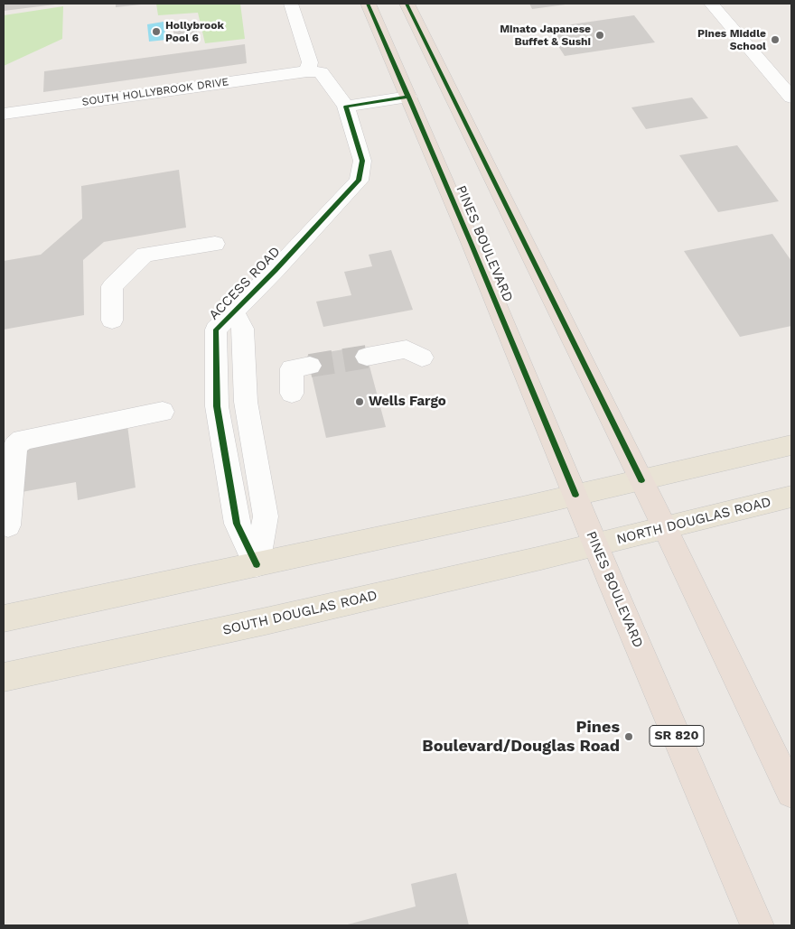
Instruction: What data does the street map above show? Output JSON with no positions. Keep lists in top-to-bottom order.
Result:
{
  "streets": {
    "highway": ["PINES BOULEVARD", "SR 820"],
    "main road": ["NORTH DOUGLAS ROAD", "SOUTH DOUGLAS ROAD"],
    "street": ["SOUTH HOLLYBROOK DRIVE", "ACCESS ROAD"]
  },
  "crossings": [
    ["SOUTH HOLLYBROOK DRIVE", "ACCESS ROAD"],
    ["PINES BOULEVARD", "NORTH DOUGLAS ROAD"],
    ["PINES BOULEVARD", "SOUTH DOUGLAS ROAD"],
    ["NORTH DOUGLAS ROAD", "SOUTH DOUGLAS ROAD"]
  ],
  "places": [
    "Hollybrook Pool 6",
    "Minato Japanese Buffet & Sushi",
    "Pines Middle School",
    "Wells Fargo",
    "Pines Boulevard/Douglas Road"
  ]
}
